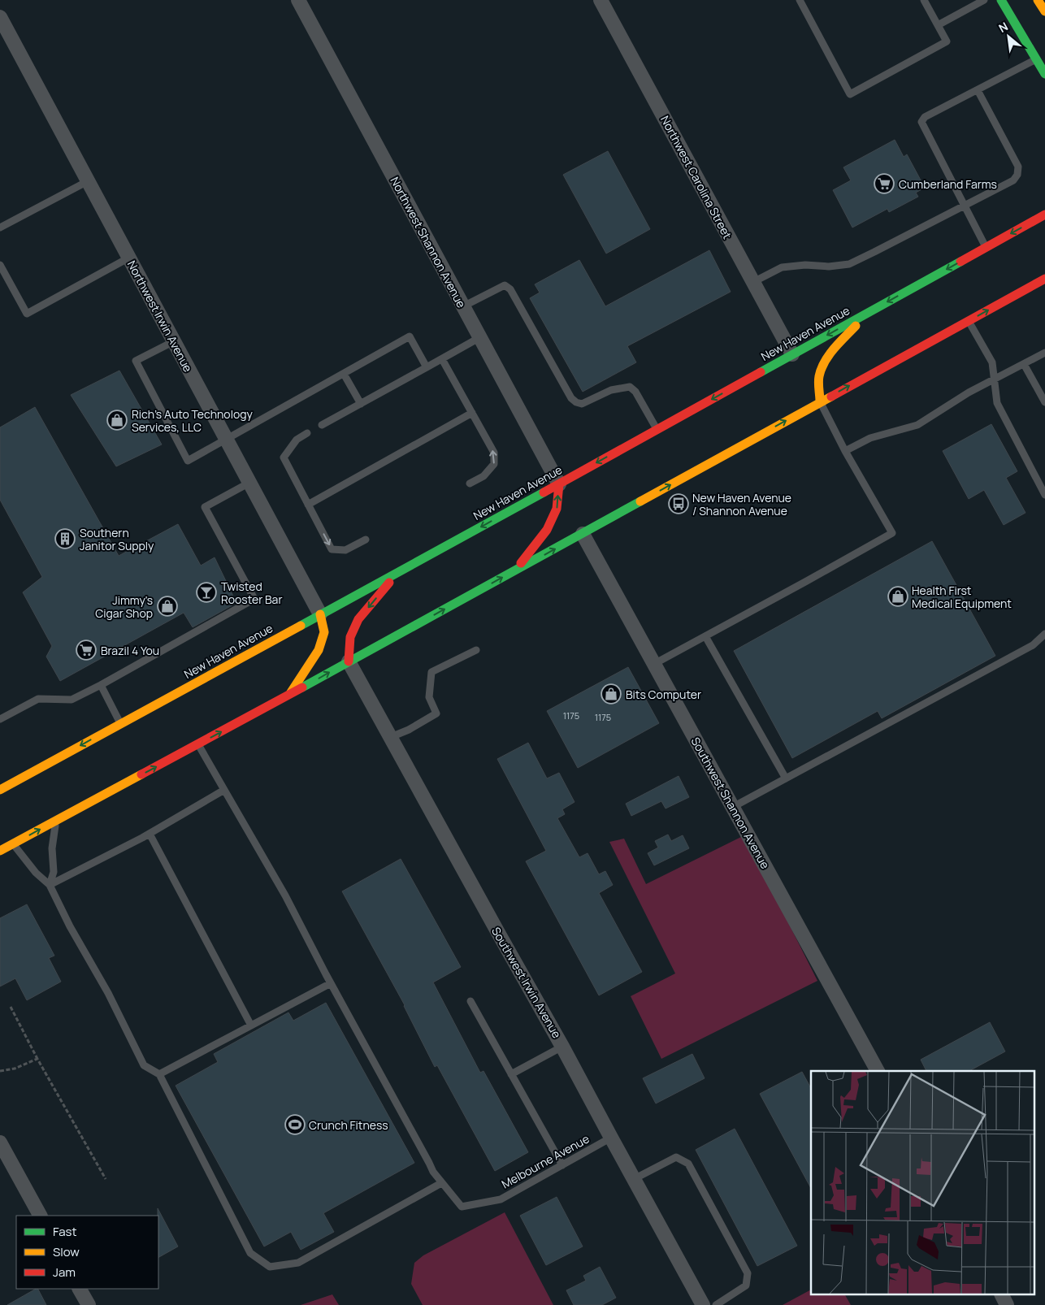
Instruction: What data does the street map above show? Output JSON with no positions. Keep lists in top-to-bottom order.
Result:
{
  "streets": {
    "main road": ["New Haven Avenue"],
    "street": [
      "Northwest Carolina Street",
      "Northwest Shannon Avenue",
      "Northwest Irwin Avenue",
      "Southwest Shannon Avenue",
      "Southwest Irwin Avenue"
    ],
    "lane": ["Melbourne Avenue"]
  },
  "crossings": [
    ["Northwest Carolina Street", "New Haven Avenue"],
    ["Northwest Shannon Avenue", "New Haven Avenue"],
    ["Northwest Irwin Avenue", "New Haven Avenue"],
    ["Southwest Irwin Avenue", "Melbourne Avenue"]
  ],
  "places": {
    "supermarket": ["Cumberland Farms", "Brazil 4 You"],
    "shop": [
      "Rich's Auto Technology Services, LLC",
      "Health First Medical Equipment",
      "Jimmy's Cigar Shop",
      "Bits Computer"
    ],
    "bus stop": ["New Haven Avenue / Shannon Avenue"],
    "building": ["Southern Janitor Supply"],
    "bar": ["Twisted Rooster Bar"],
    "sports": ["Crunch Fitness"]
  },
  "house_numbers": ["1175", "1175"],
  "legend": ["Fast", "Slow", "Jam"],
  "north": "top left"
}
